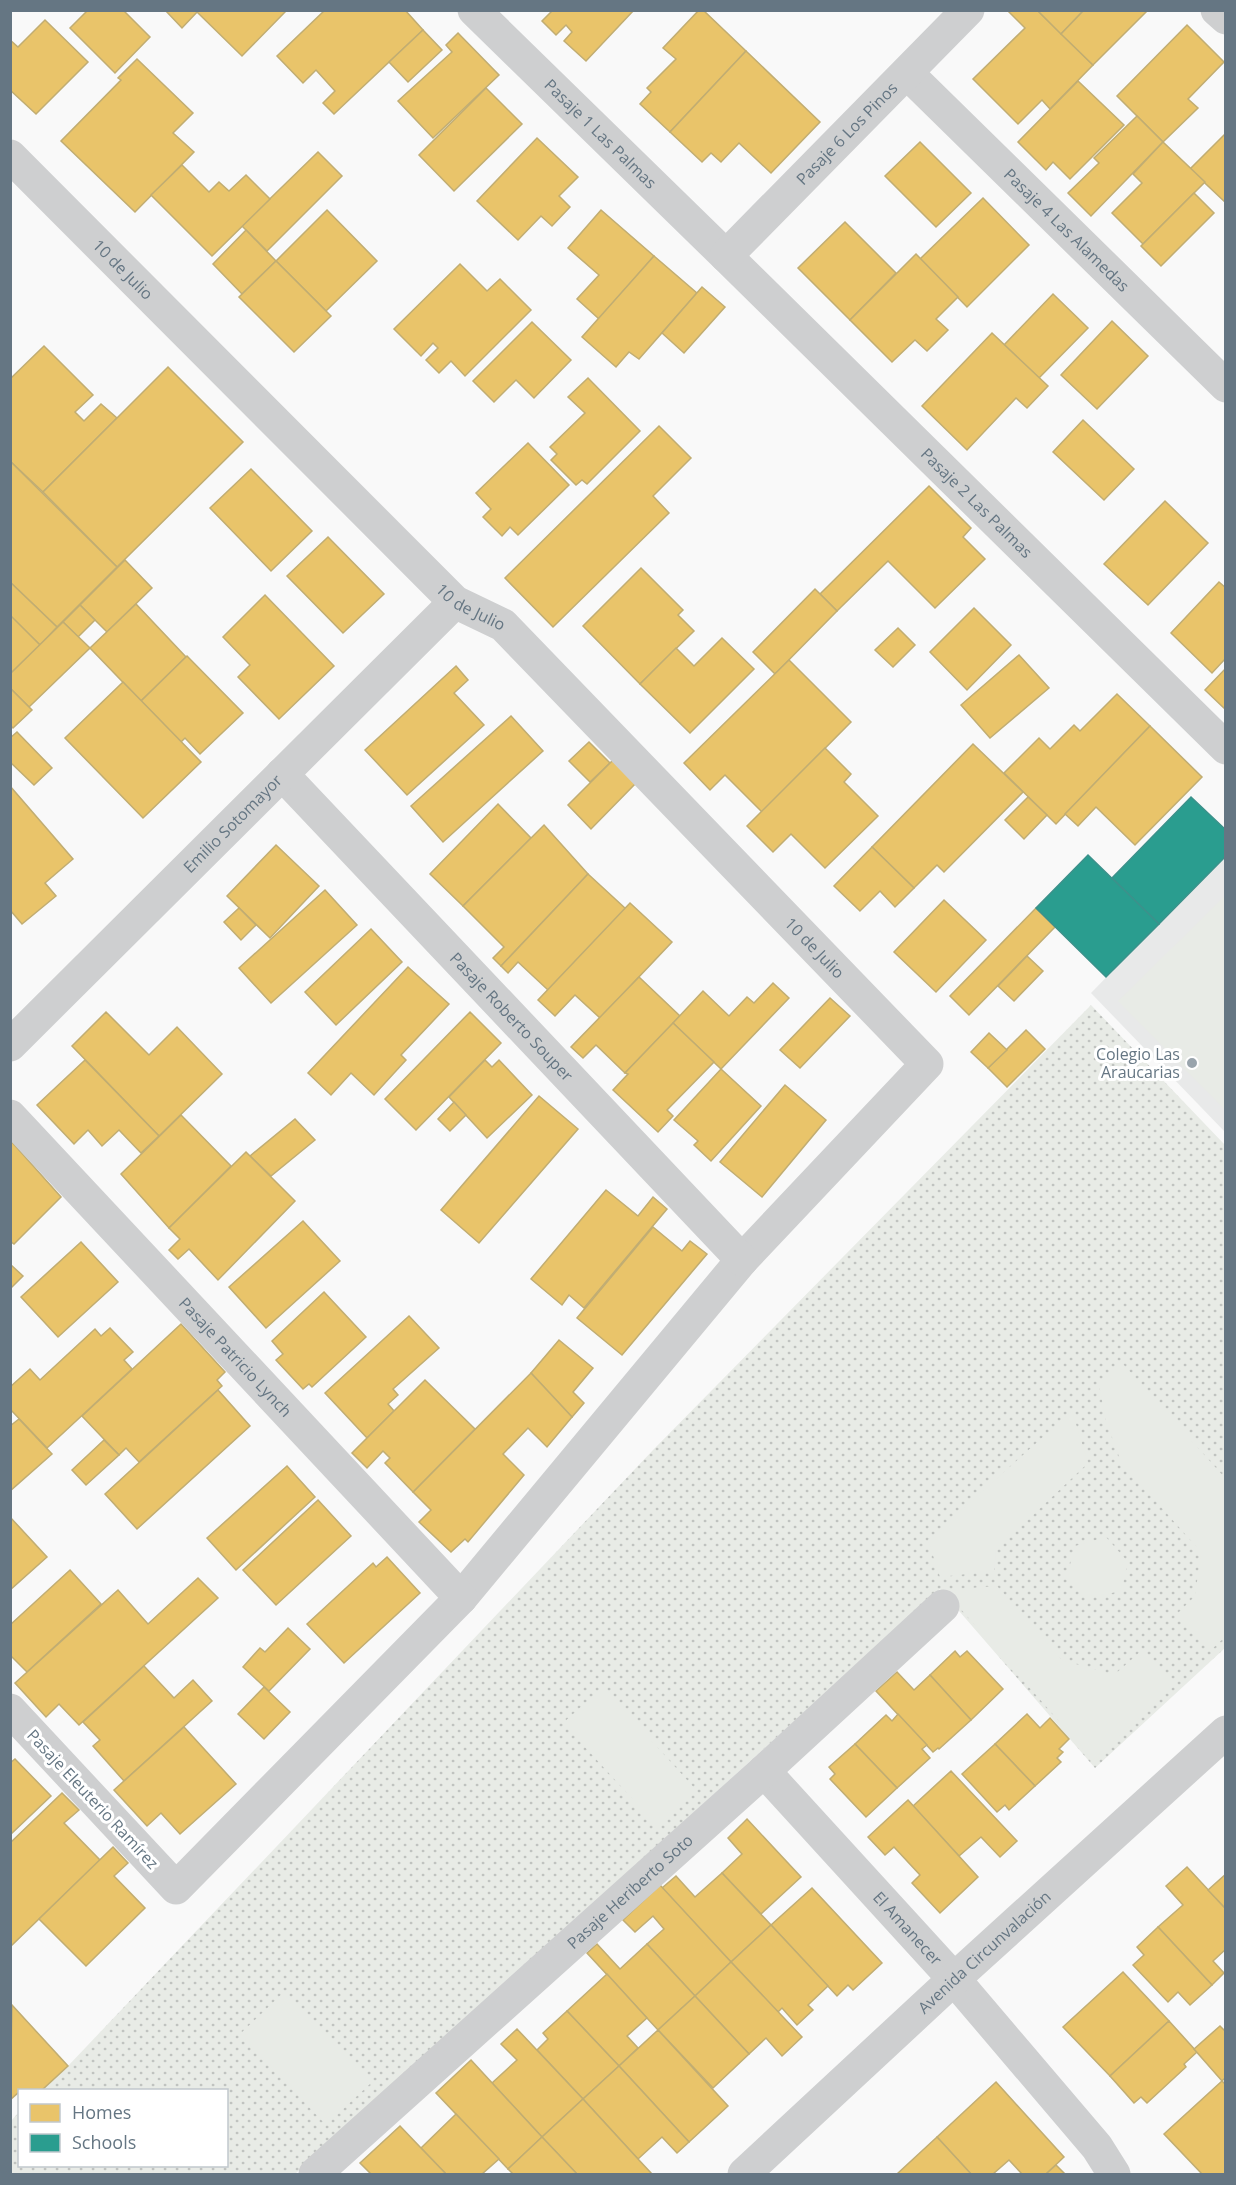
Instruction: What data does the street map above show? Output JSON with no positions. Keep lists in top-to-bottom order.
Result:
{
  "streets": {
    "street": [
      "Pasaje 1 Las Palmas",
      "Pasaje 6 Los Pinos",
      "Pasaje 4 Las Alamedas",
      "10 de Julio",
      "Pasaje 2 Las Palmas",
      "Emilio Sotomayor",
      "Pasaje Roberto Souper",
      "Pasaje Patricio Lynch",
      "Pasaje Eleuterio Ramírez",
      "Pasaje Heriberto Soto",
      "El Amanecer",
      "Avenida Circunvalación"
    ]
  },
  "crossings": [
    ["Pasaje 1 Las Palmas", "Pasaje 6 Los Pinos"],
    ["Pasaje 1 Las Palmas", "Pasaje 2 Las Palmas"],
    ["Pasaje 6 Los Pinos", "Pasaje 4 Las Alamedas"],
    ["Pasaje 6 Los Pinos", "Pasaje 2 Las Palmas"],
    ["10 de Julio", "Emilio Sotomayor"],
    ["10 de Julio", "Pasaje Roberto Souper"],
    ["Emilio Sotomayor", "Pasaje Roberto Souper"],
    ["Pasaje Patricio Lynch", "Pasaje Eleuterio Ramírez"],
    ["Pasaje Heriberto Soto", "El Amanecer"],
    ["El Amanecer", "Avenida Circunvalación"]
  ],
  "places": ["Colegio Las Araucarias"],
  "legend": ["Homes", "Schools"]
}
